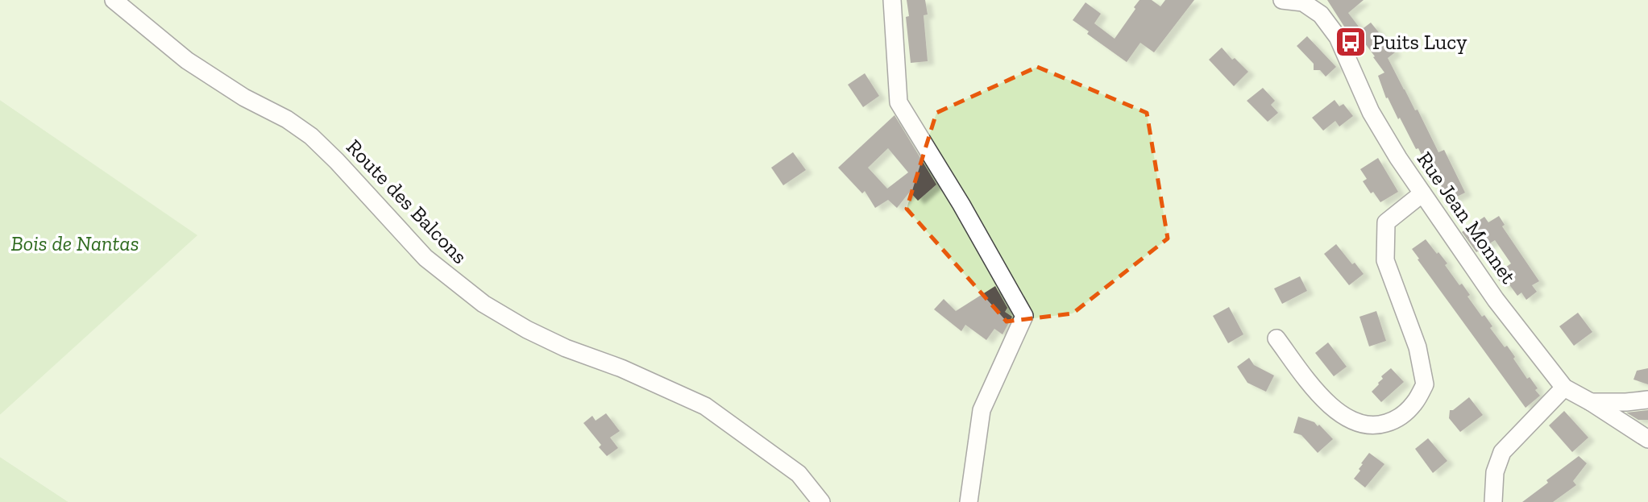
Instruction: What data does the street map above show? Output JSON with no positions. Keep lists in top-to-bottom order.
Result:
{
  "streets": {
    "street": ["Route des Balcons", "Rue Jean Monnet"]
  },
  "parks": ["Bois de Nantas"],
  "places": {
    "bus stop": ["Puits Lucy"]
  }
}
